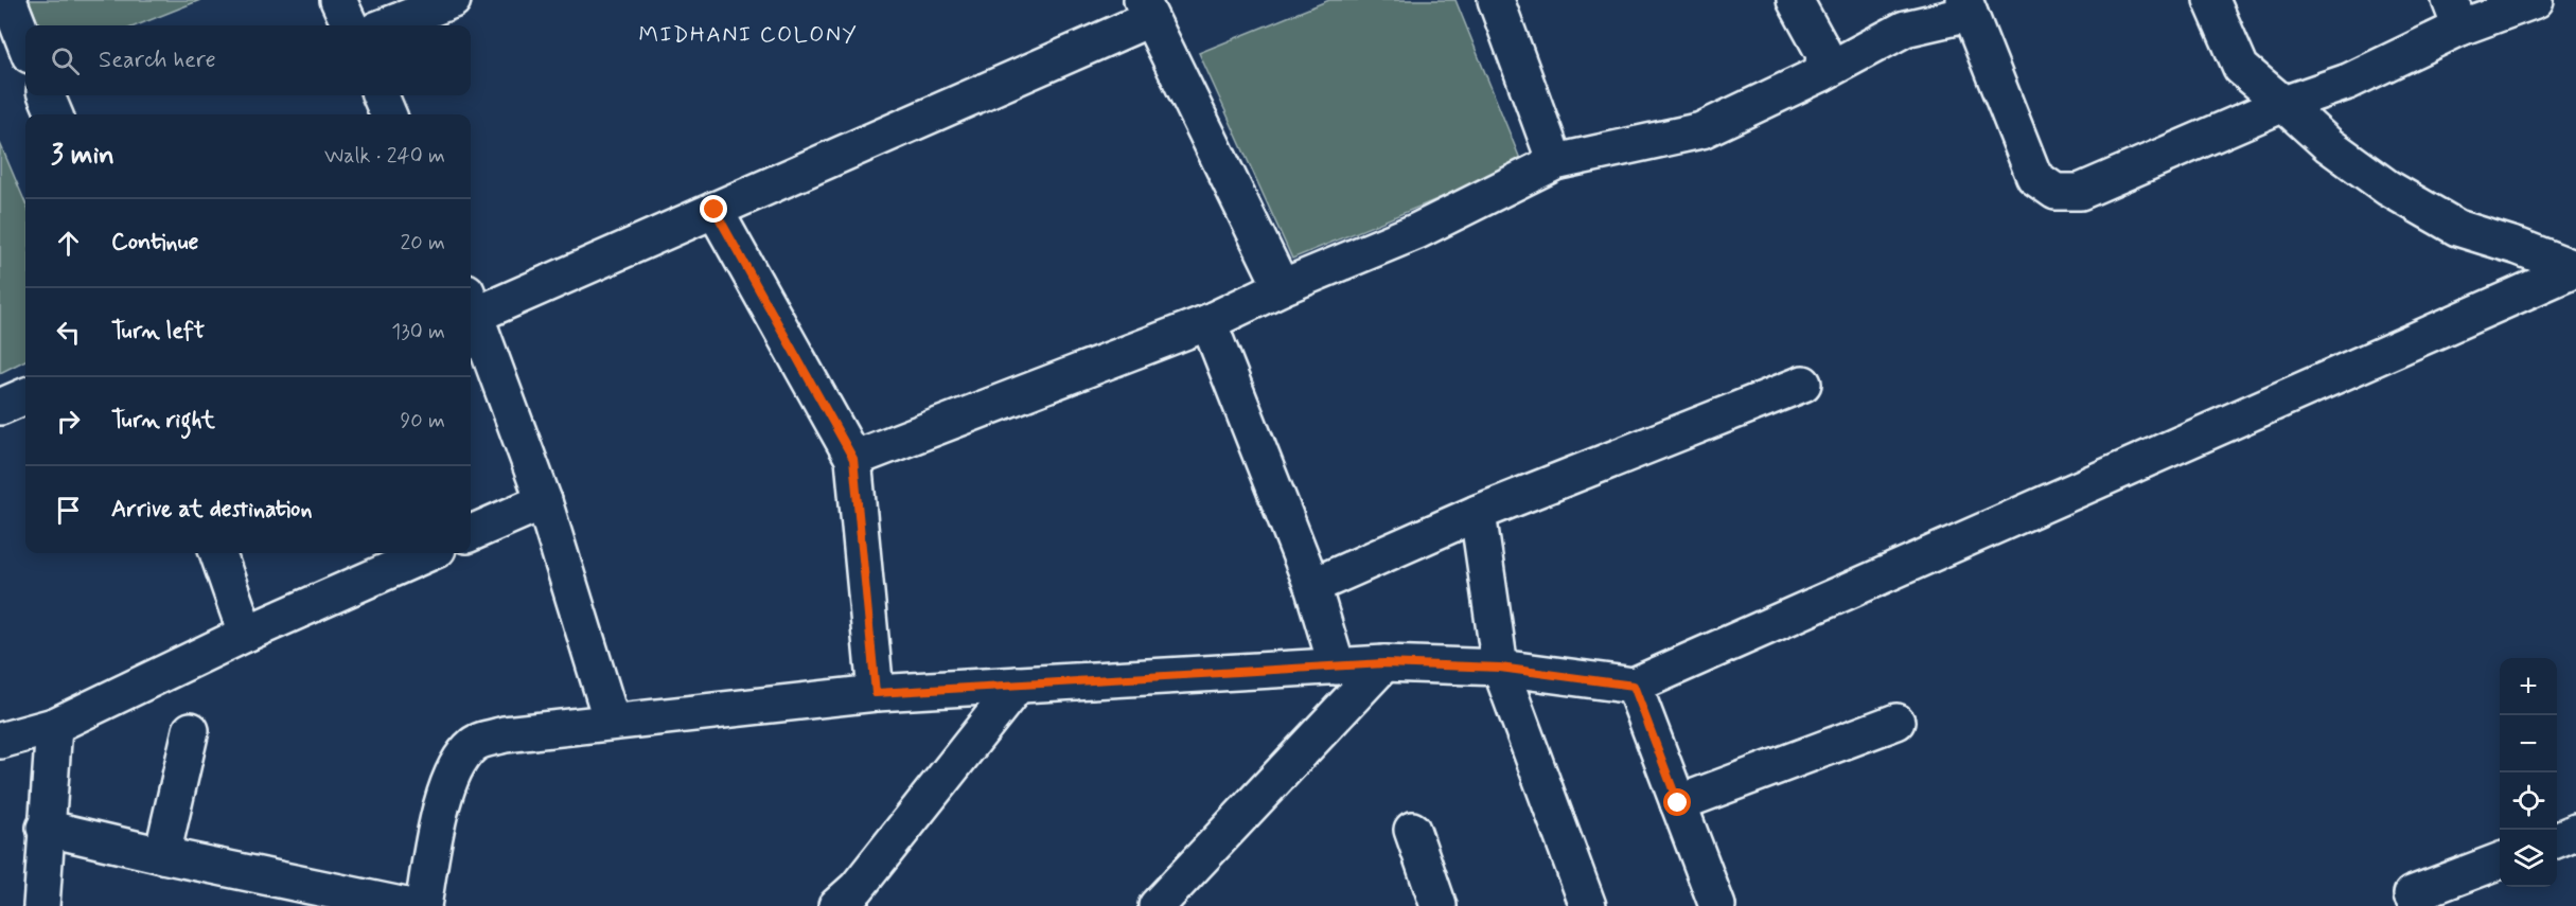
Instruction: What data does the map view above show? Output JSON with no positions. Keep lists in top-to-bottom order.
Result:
{
  "districts": ["MIDHANI COLONY"],
  "page": {
    "search": "Search here",
    "heading": ["3 min", "Walk · 240 m"],
    "list": [
      ["Continue", "20 m"],
      ["Turn left", "130 m"],
      ["Turn right", "90 m"],
      "Arrive at destination"
    ],
    "map_buttons": ["+", "−"]
  }
}
